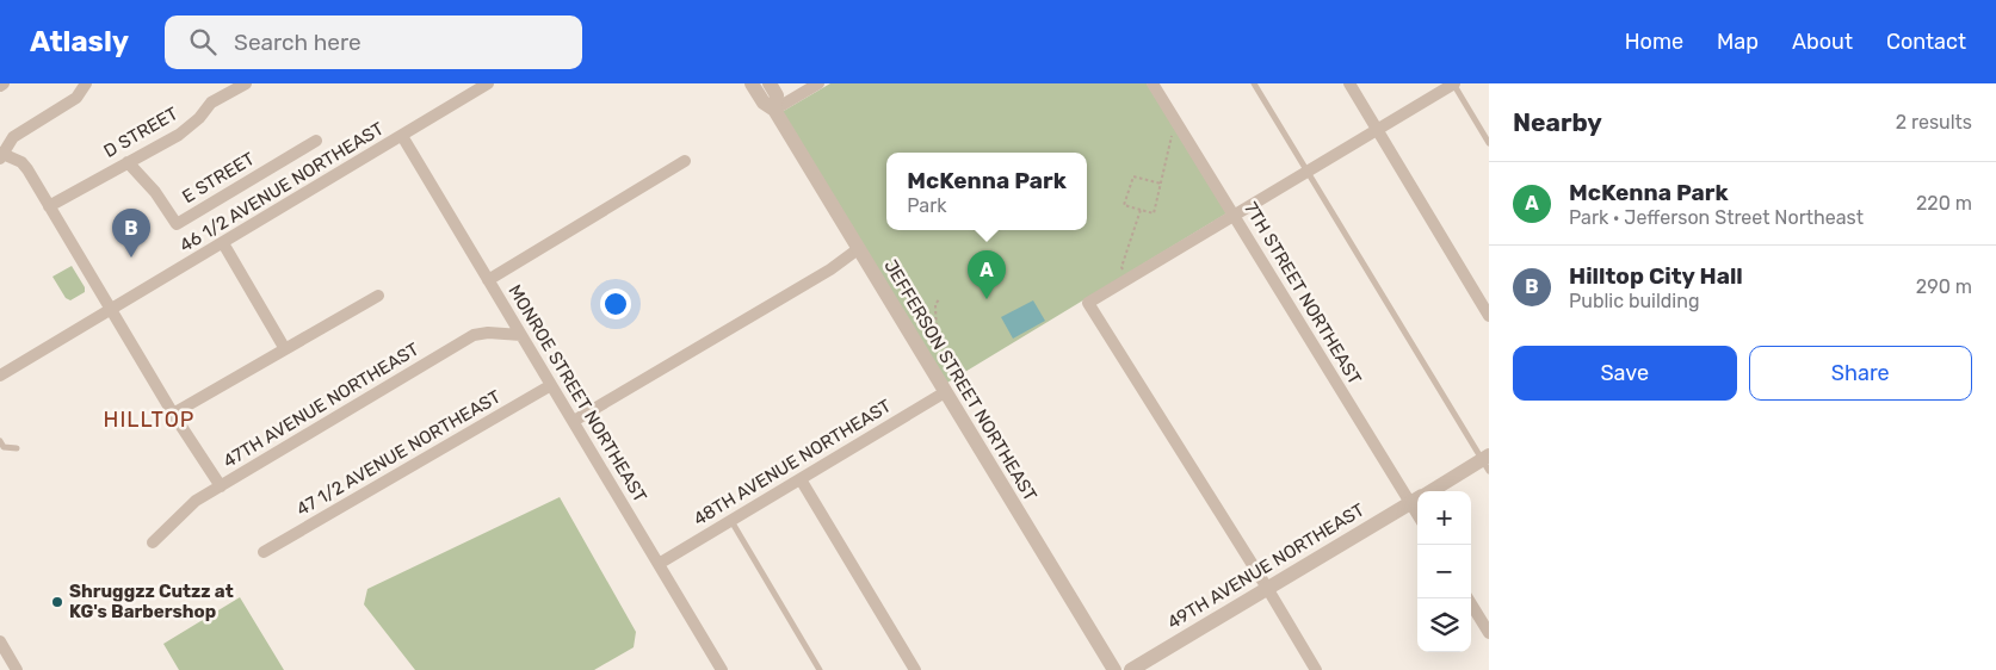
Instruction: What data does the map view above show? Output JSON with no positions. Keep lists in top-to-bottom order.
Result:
{
  "streets": {
    "street": [
      "D STREET",
      "E STREET",
      "46 1/2 AVENUE NORTHEAST",
      "7TH STREET NORTHEAST",
      "JEFFERSON STREET NORTHEAST",
      "MONROE STREET NORTHEAST",
      "47TH AVENUE NORTHEAST",
      "47 1/2 AVENUE NORTHEAST",
      "48TH AVENUE NORTHEAST",
      "49TH AVENUE NORTHEAST"
    ]
  },
  "crossings": [
    ["D STREET", "E STREET"],
    ["46 1/2 AVENUE NORTHEAST", "MONROE STREET NORTHEAST"],
    ["JEFFERSON STREET NORTHEAST", "48TH AVENUE NORTHEAST"],
    ["MONROE STREET NORTHEAST", "47TH AVENUE NORTHEAST"],
    ["MONROE STREET NORTHEAST", "47 1/2 AVENUE NORTHEAST"],
    ["MONROE STREET NORTHEAST", "48TH AVENUE NORTHEAST"]
  ],
  "districts": ["HILLTOP"],
  "places": ["Shruggzz Cutzz at KG's Barbershop"],
  "page": {
    "header": "Atlasly",
    "search": "Search here",
    "nav": [
      "Home",
      "Map",
      "About",
      "Contact"
    ],
    "heading": ["Nearby", "2 results"],
    "popup": ["McKenna Park", "Park"],
    "list": [
      {
        "mark": "A",
        "name": "McKenna Park",
        "note": "Park · Jefferson Street Northeast",
        "value": "220 m"
      },
      {
        "mark": "B",
        "name": "Hilltop City Hall",
        "note": "Public building",
        "value": "290 m"
      }
    ],
    "pins": ["B", "A"],
    "buttons": ["Save", "Share"],
    "map_buttons": ["+", "−"]
  }
}
